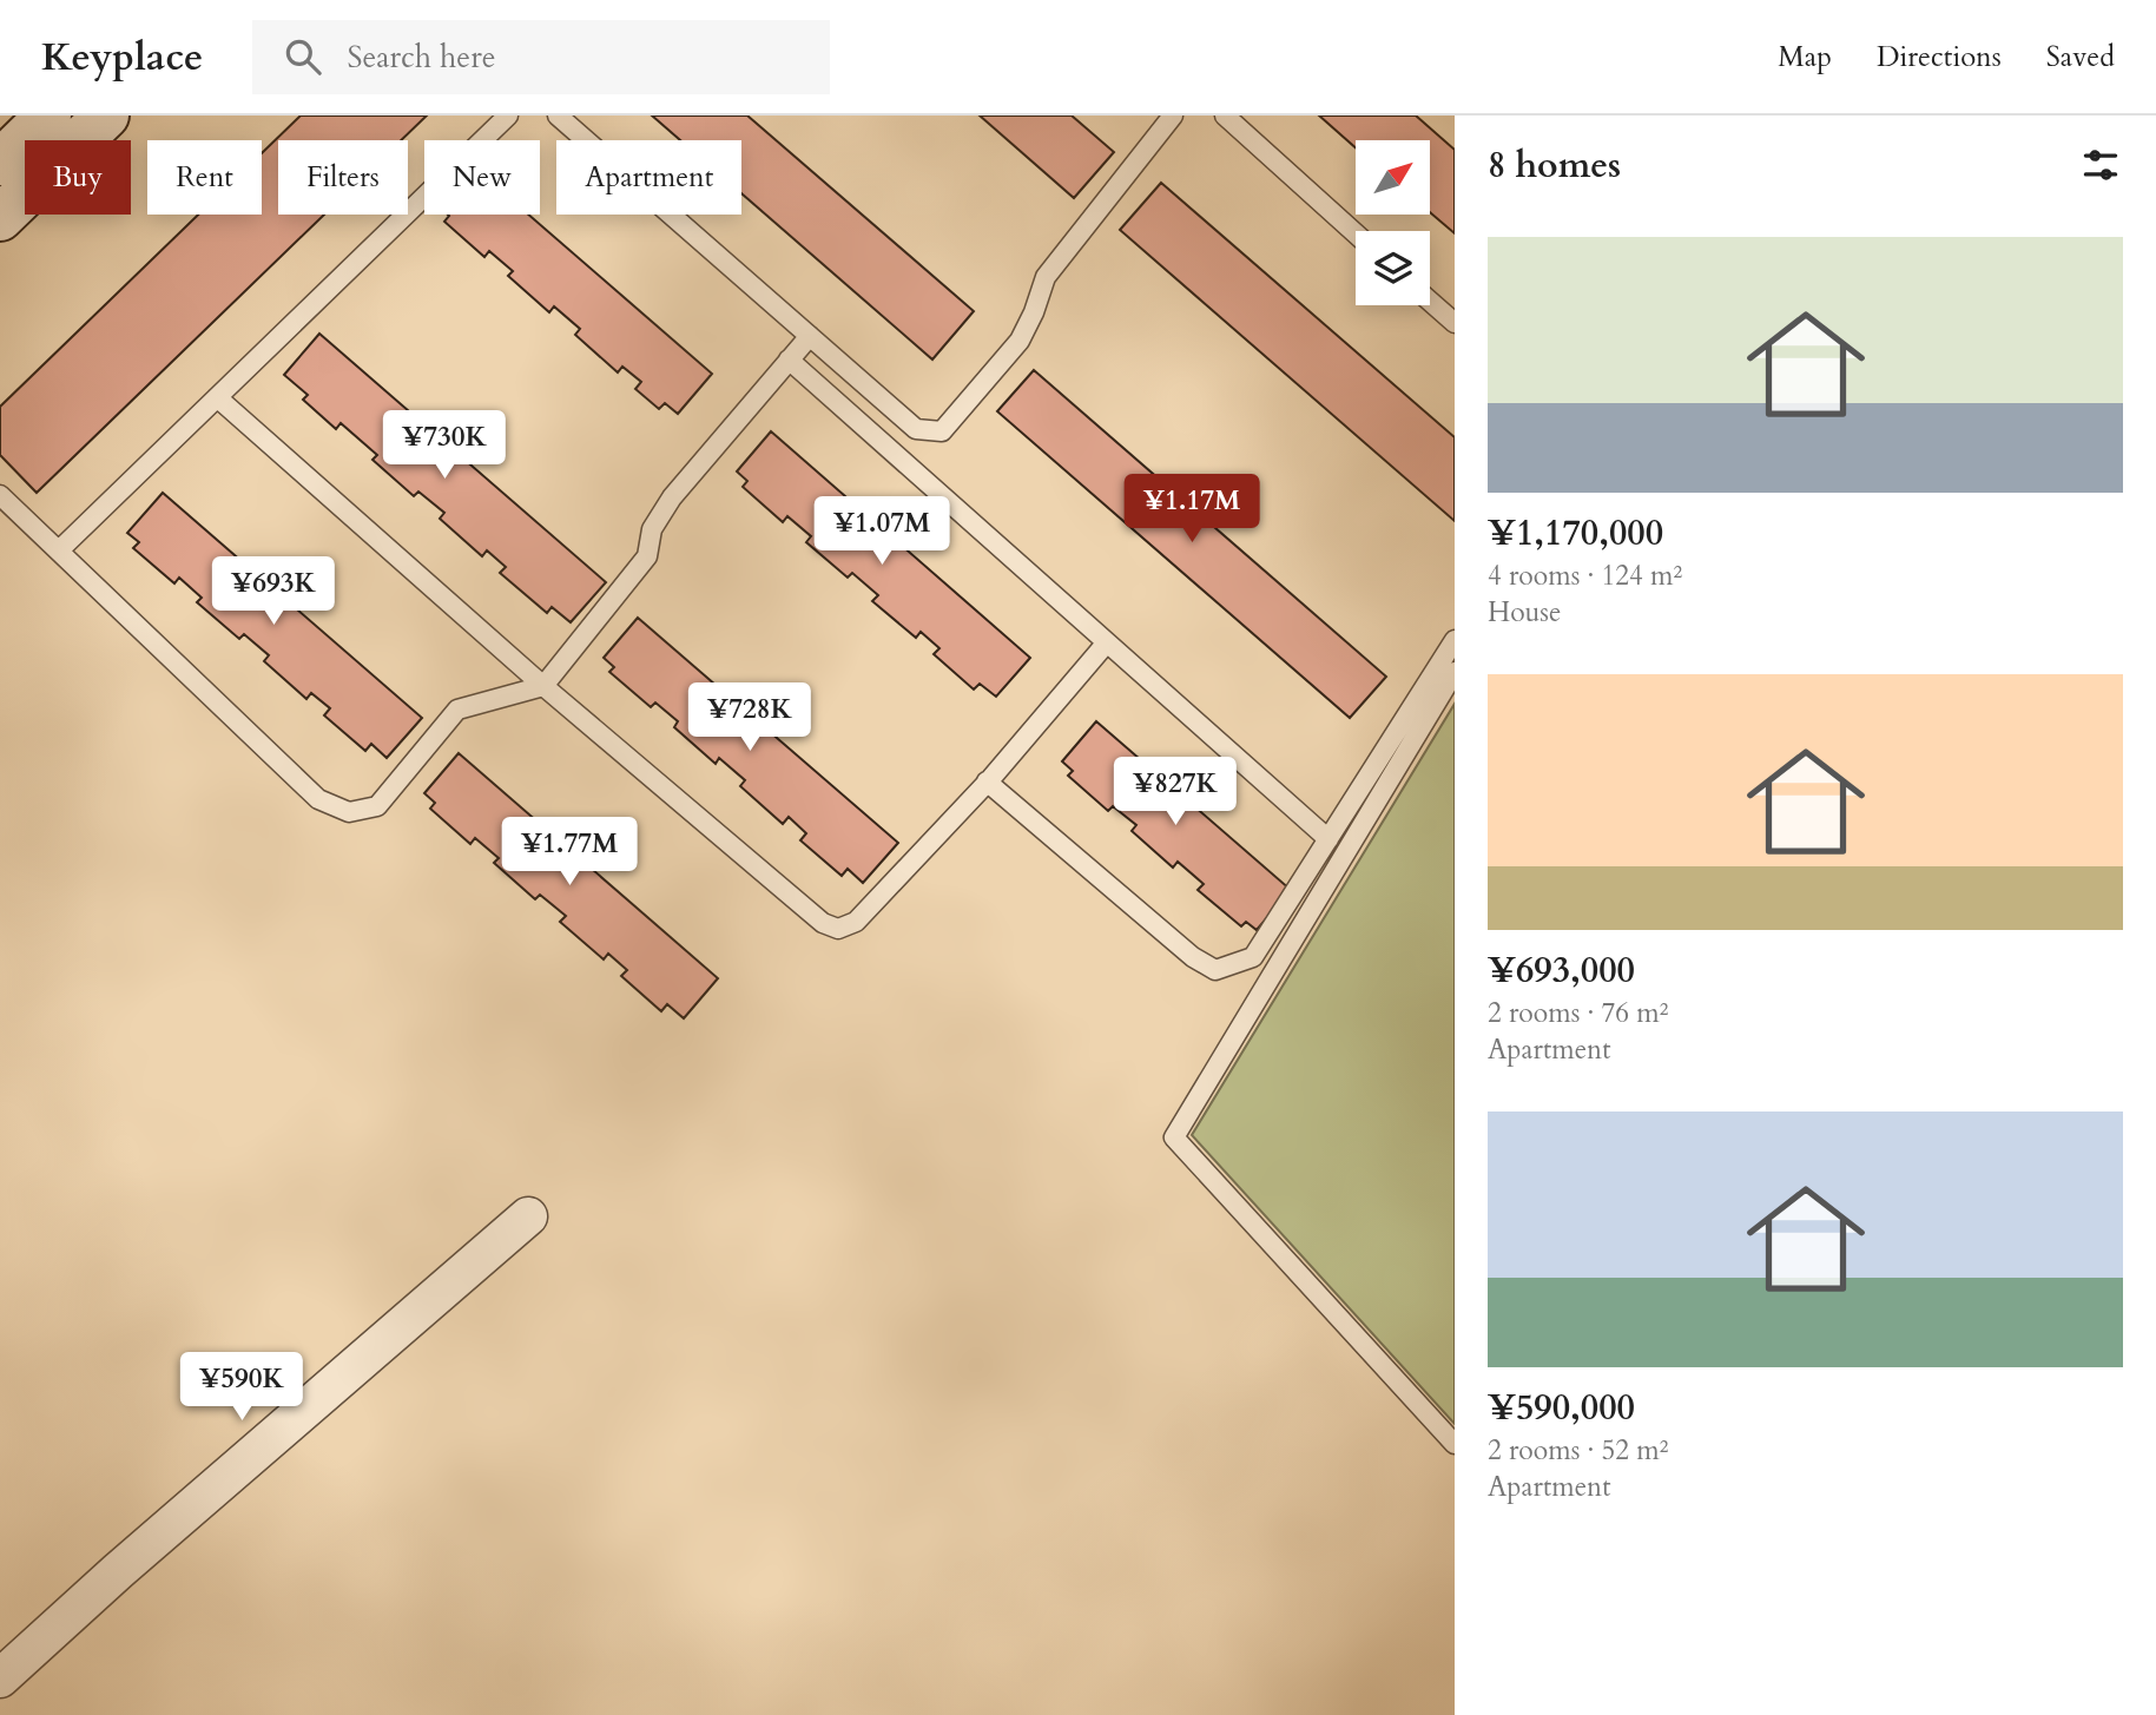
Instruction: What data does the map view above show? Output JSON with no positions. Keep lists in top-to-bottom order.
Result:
{
  "north": "top right",
  "page": {
    "header": "Keyplace",
    "search": "Search here",
    "nav": ["Map", "Directions", "Saved"],
    "heading": "8 homes",
    "chip": [
      "Buy",
      "Rent",
      "Filters",
      "New",
      "Apartment"
    ],
    "list": [
      {
        "name": "¥1,170,000",
        "note": "4 rooms · 124 m² · House"
      },
      {
        "name": "¥693,000",
        "note": "2 rooms · 76 m² · Apartment"
      },
      {
        "name": "¥590,000",
        "note": "2 rooms · 52 m² · Apartment"
      }
    ],
    "price": [
      "¥730K",
      "¥1.17M",
      "¥1.07M",
      "¥693K",
      "¥728K",
      "¥827K",
      "¥1.77M",
      "¥590K"
    ]
  }
}
